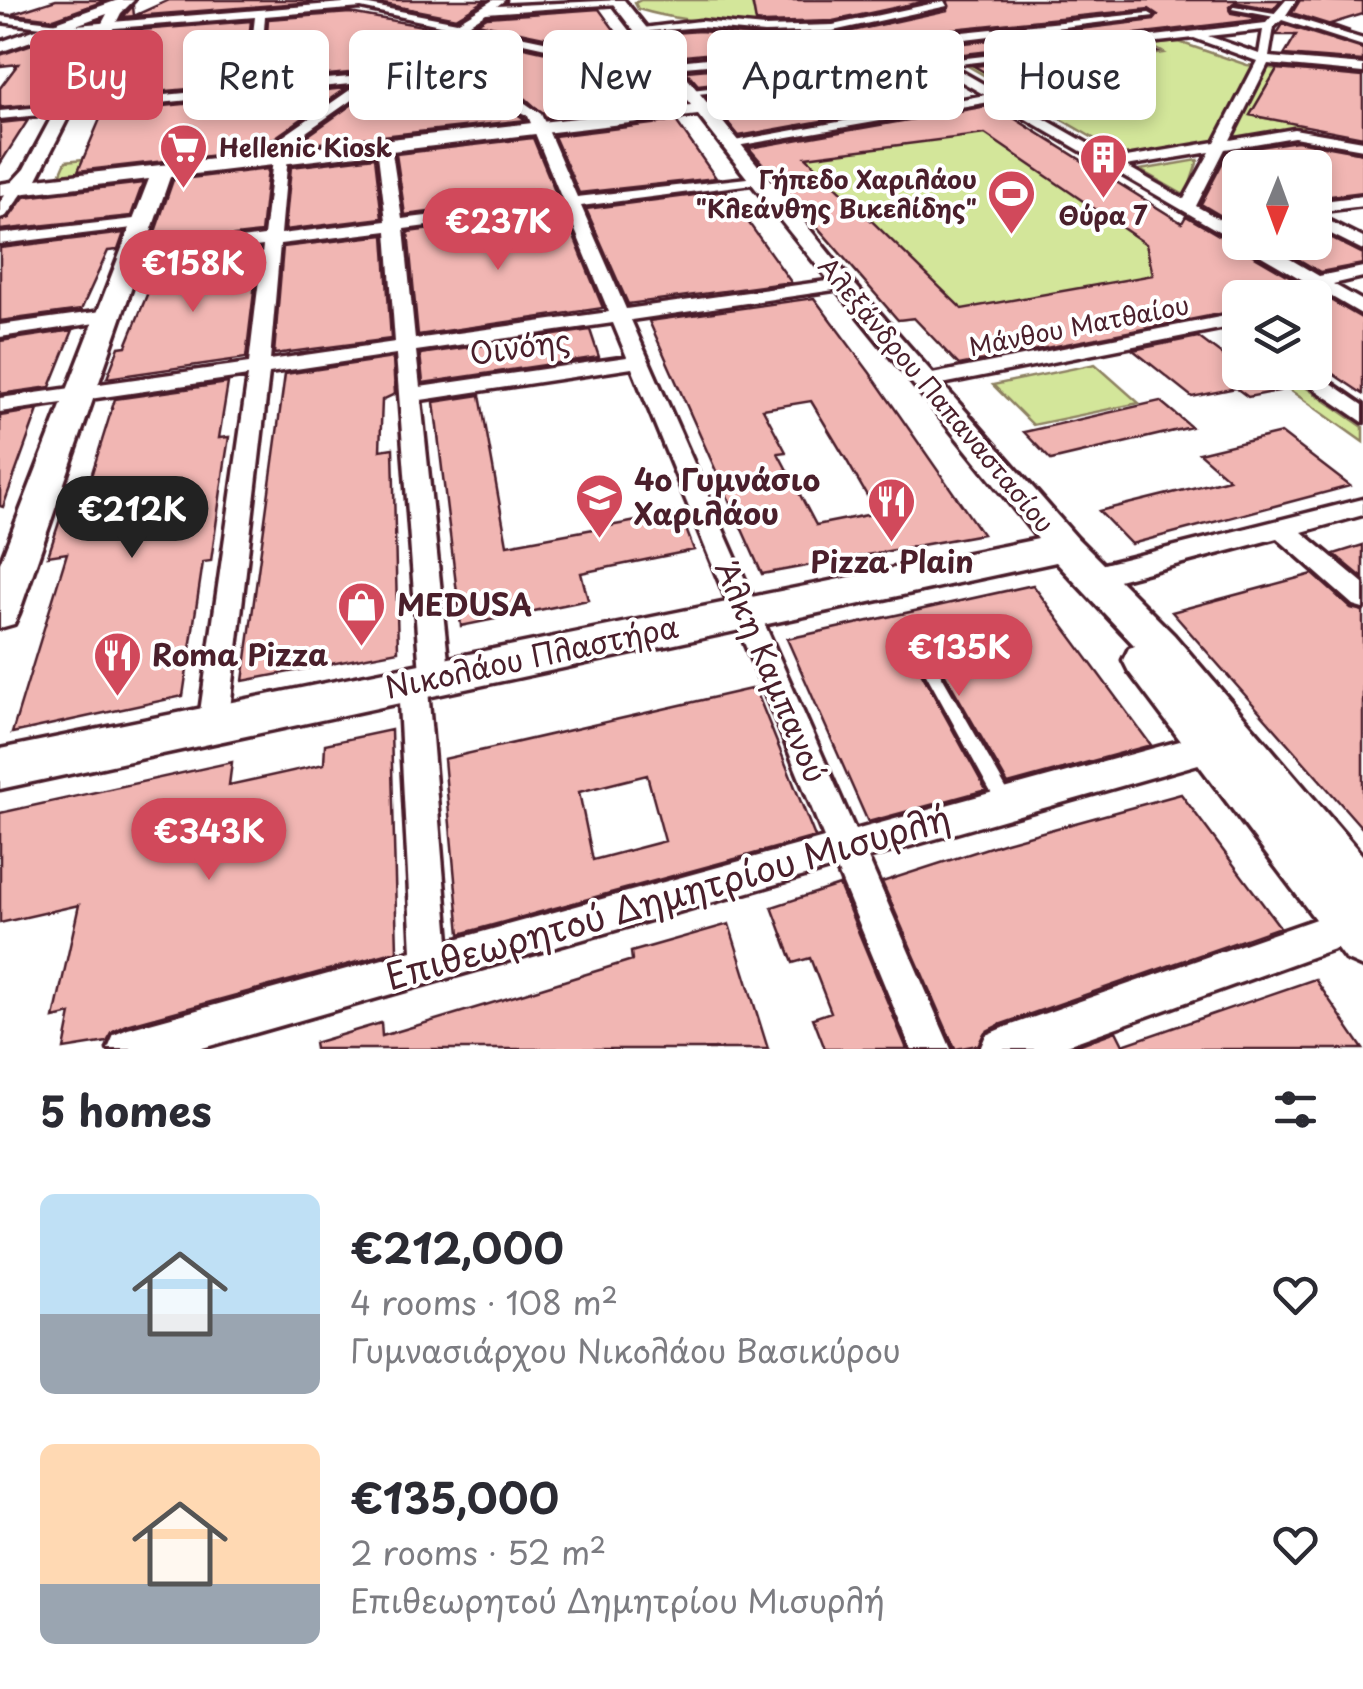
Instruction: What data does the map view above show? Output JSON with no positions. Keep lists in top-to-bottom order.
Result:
{
  "streets": {
    "street": [
      "Μάνθου Ματθαίου",
      "Οινόης",
      "Αλεξάνδρου Παπαναστασίου",
      "Νικολάου Πλαστήρα",
      "Άλκη Καμπανού",
      "Επιθεωρητού Δημητρίου Μισυρλή"
    ]
  },
  "crossings": [
    ["Μάνθου Ματθαίου", "Αλεξάνδρου Παπαναστασίου"],
    ["Οινόης", "Άλκη Καμπανού"],
    ["Αλεξάνδρου Παπαναστασίου", "Νικολάου Πλαστήρα"],
    ["Αλεξάνδρου Παπαναστασίου", "Επιθεωρητού Δημητρίου Μισυρλή"],
    ["Νικολάου Πλαστήρα", "Άλκη Καμπανού"],
    ["Άλκη Καμπανού", "Επιθεωρητού Δημητρίου Μισυρλή"]
  ],
  "places": {
    "supermarket": ["Hellenic Kiosk"],
    "building": ["Θύρα 7"],
    "sports": ["Γήπεδο Χαριλάου \"Κλεάνθης Βικελίδης\""],
    "school or university": ["4ο Γυμνάσιο Χαριλάου"],
    "restaurant": ["Pizza Plain", "Roma Pizza"],
    "shop": ["MEDUSA"]
  },
  "north": "bottom",
  "page": {
    "chip": [
      "Buy",
      "Rent",
      "Filters",
      "New",
      "Apartment",
      "House"
    ],
    "price": [
      "€237K",
      "€158K",
      "€212K",
      "€135K",
      "€343K"
    ],
    "heading": "5 homes",
    "list": [
      {
        "name": "€212,000",
        "note": "4 rooms · 108 m² · Γυμνασιάρχου Νικολάου Βασικύρου"
      },
      {
        "name": "€135,000",
        "note": "2 rooms · 52 m² · Επιθεωρητού Δημητρίου Μισυρλή"
      }
    ]
  }
}
